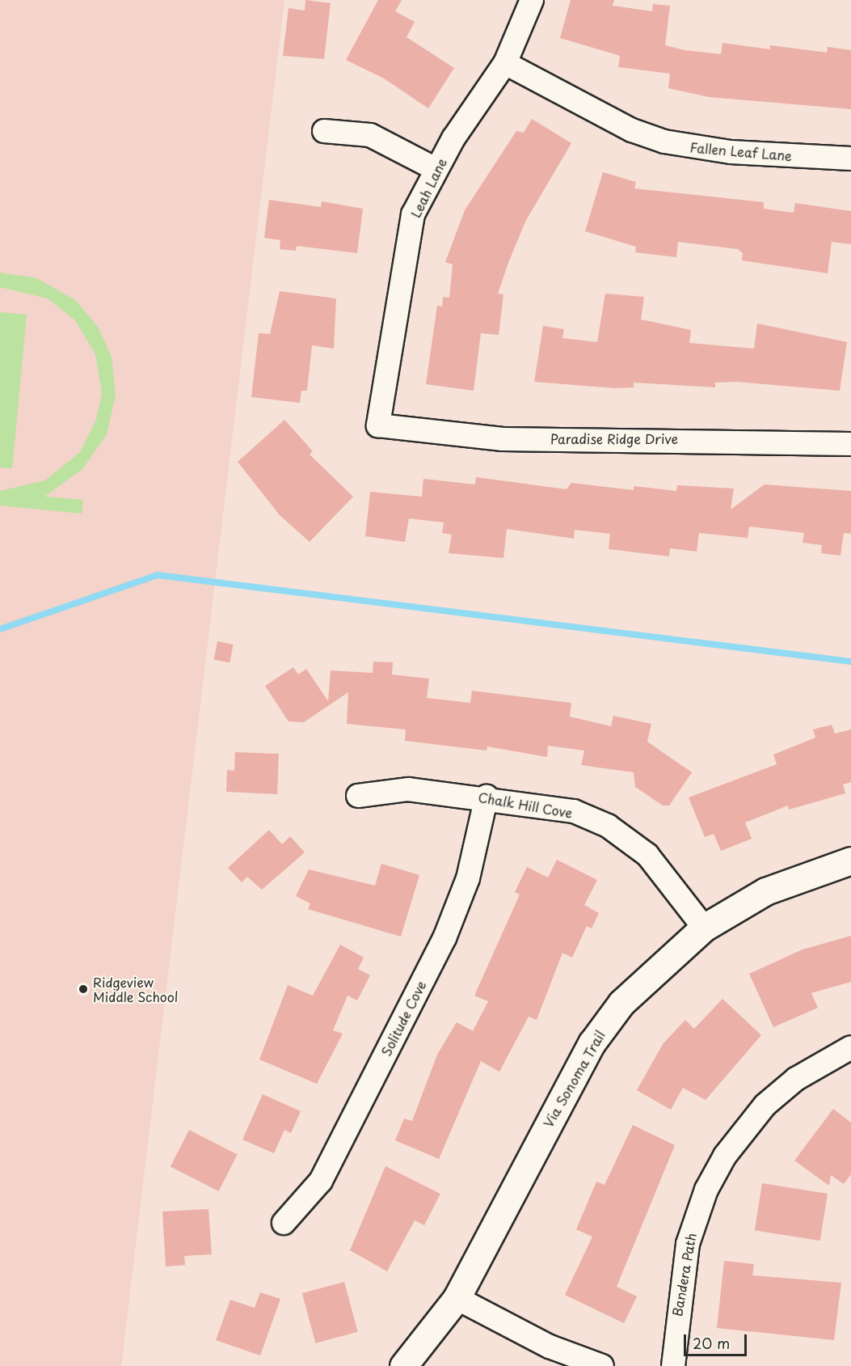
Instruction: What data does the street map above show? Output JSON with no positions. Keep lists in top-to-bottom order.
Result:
{
  "streets": {
    "street": [
      "Fallen Leaf Lane",
      "Leah Lane",
      "Paradise Ridge Drive",
      "Chalk Hill Cove",
      "Solitude Cove",
      "Via Sonoma Trail",
      "Bandera Path"
    ]
  },
  "crossings": [
    ["Fallen Leaf Lane", "Leah Lane"],
    ["Leah Lane", "Paradise Ridge Drive"],
    ["Chalk Hill Cove", "Solitude Cove"],
    ["Chalk Hill Cove", "Via Sonoma Trail"]
  ],
  "places": ["Ridgeview Middle School"],
  "scale_bar": "20 m"
}
